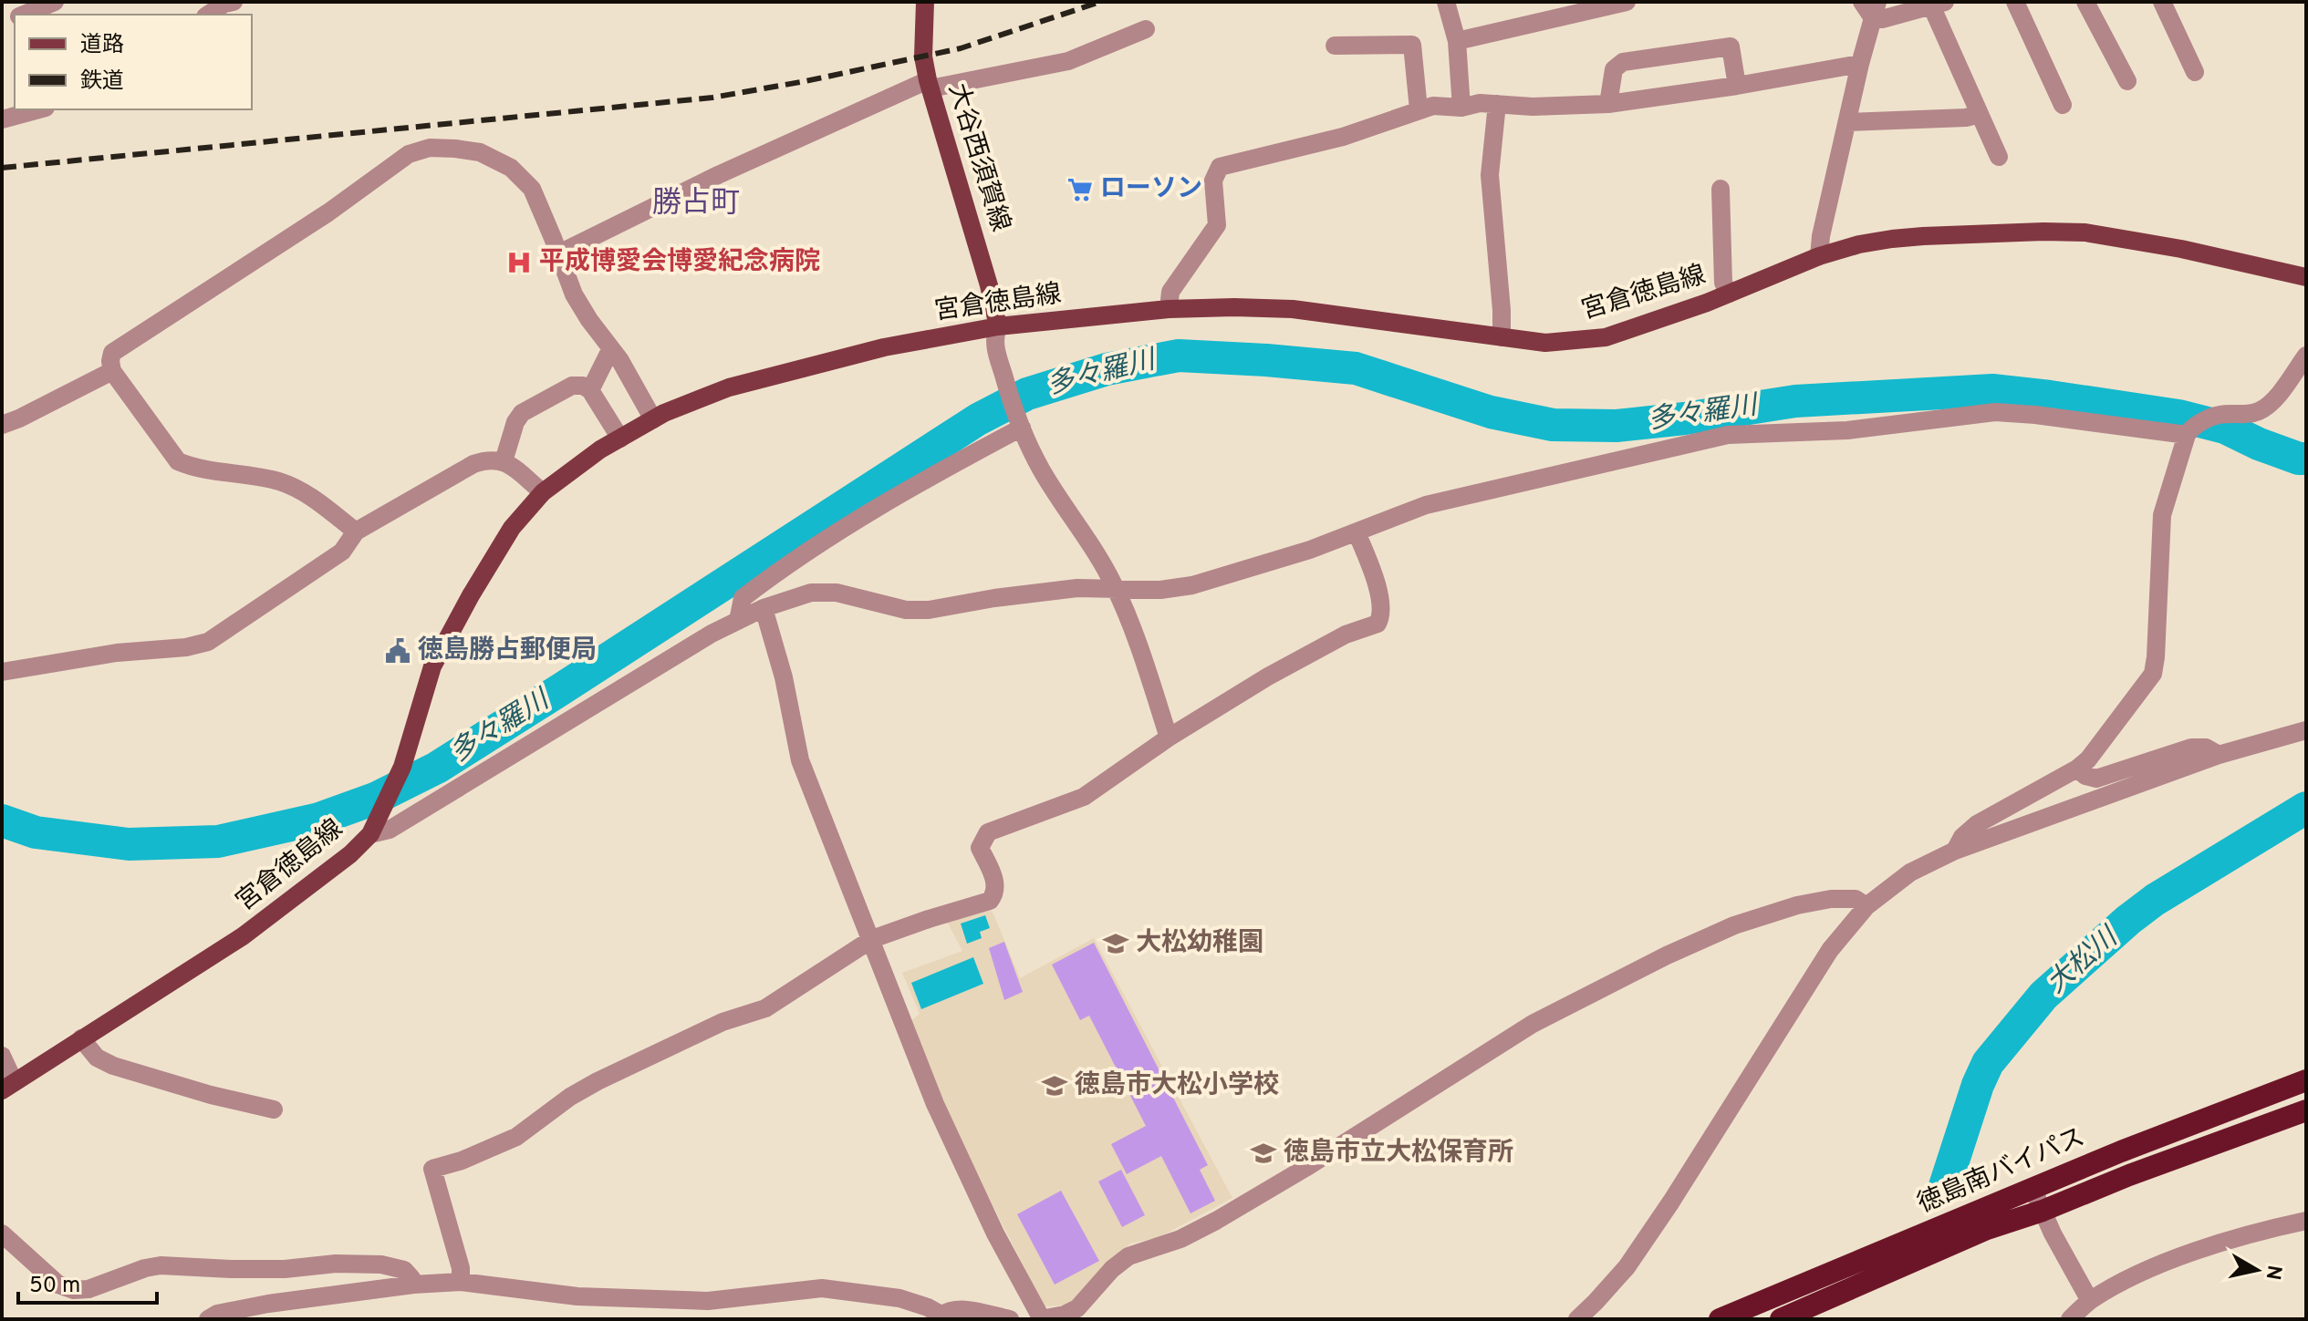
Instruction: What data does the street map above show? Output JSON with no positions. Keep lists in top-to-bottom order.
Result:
{
  "streets": {
    "highway": ["徳島南バイパス"],
    "main road": ["大谷西須賀線", "宮倉徳島線"]
  },
  "crossings": [
    ["大谷西須賀線", "宮倉徳島線"]
  ],
  "districts": ["勝占町"],
  "water": ["多々羅川", "大松川"],
  "places": {
    "supermarket": ["ローソン"],
    "hospital": ["平成博愛会博愛紀念病院"],
    "public building": ["徳島勝占郵便局"],
    "school or university": ["大松幼稚園", "徳島市大松小学校", "徳島市立大松保育所"]
  },
  "legend": ["道路", "鉄道"],
  "scale_bar": "50 m",
  "north": "right"
}
